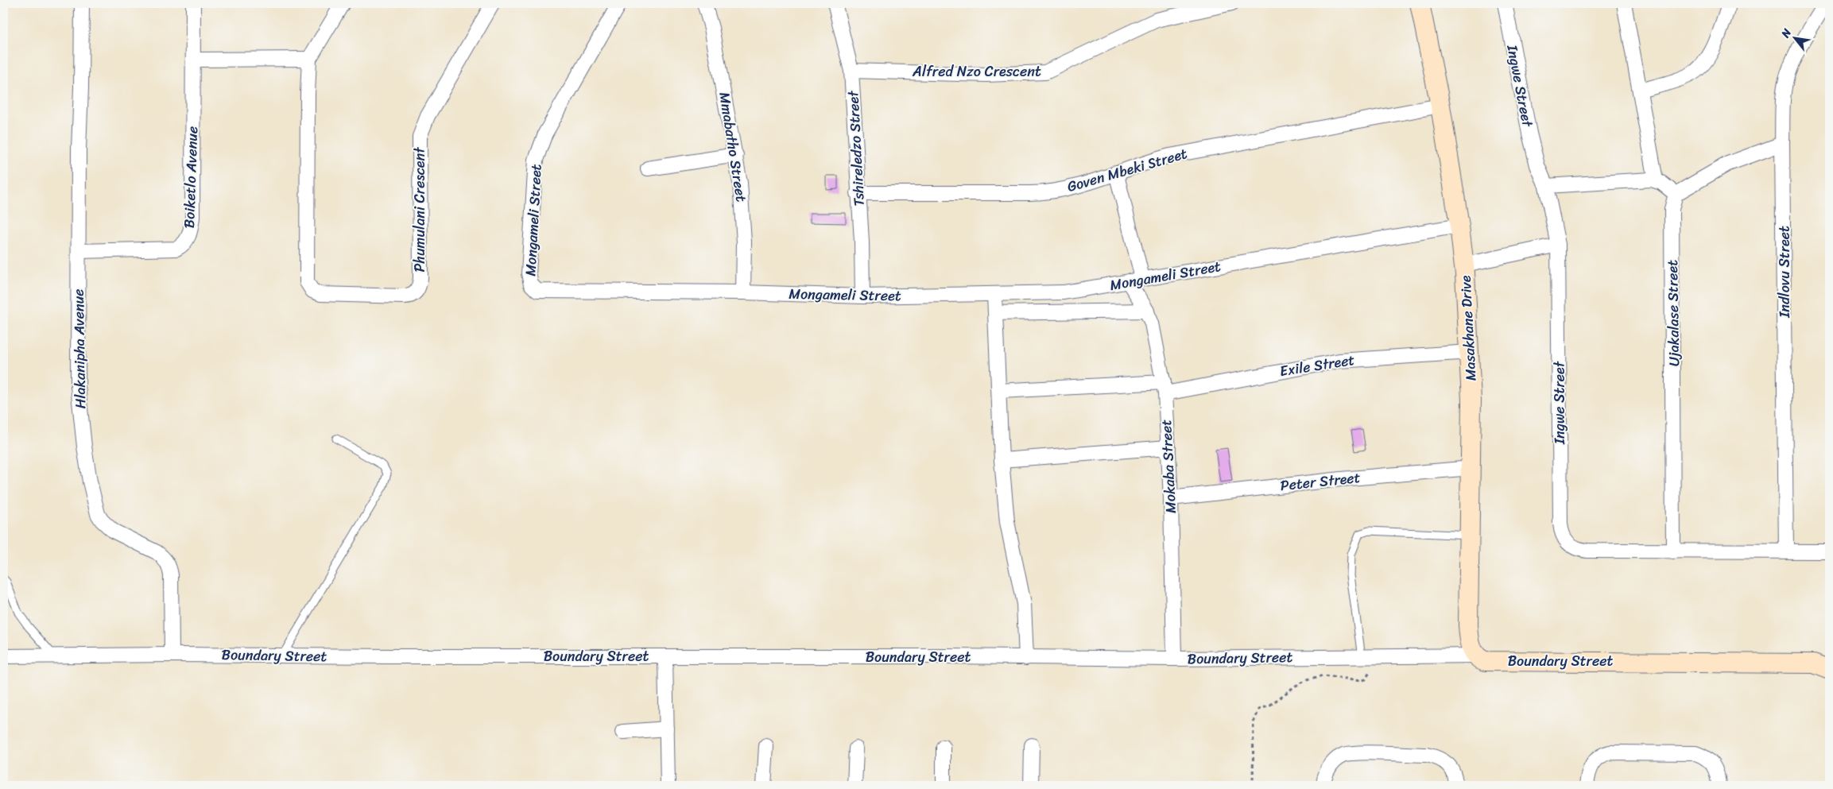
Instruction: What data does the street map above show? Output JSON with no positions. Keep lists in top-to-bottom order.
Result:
{
  "streets": {
    "street": [
      "Alfred Nzo Crescent",
      "Ingwe Street",
      "Mmabatho Street",
      "Tshireledzo Street",
      "Goven Mbeki Street",
      "Boiketlo Avenue",
      "Phumulani Crescent",
      "Mongameli Street",
      "Indlovu Street",
      "Ujakalase Street",
      "Masakhane Drive",
      "Hlakanipha Avenue",
      "Exile Street",
      "Mokaba Street",
      "Peter Street",
      "Boundary Street"
    ]
  },
  "crossings": [
    ["Alfred Nzo Crescent", "Tshireledzo Street"],
    ["Ingwe Street", "Indlovu Street"],
    ["Ingwe Street", "Ujakalase Street"],
    ["Mmabatho Street", "Mongameli Street"],
    ["Tshireledzo Street", "Goven Mbeki Street"],
    ["Tshireledzo Street", "Mongameli Street"],
    ["Goven Mbeki Street", "Masakhane Drive"],
    ["Boiketlo Avenue", "Hlakanipha Avenue"],
    ["Mongameli Street", "Masakhane Drive"],
    ["Mongameli Street", "Mokaba Street"],
    ["Masakhane Drive", "Exile Street"],
    ["Masakhane Drive", "Peter Street"],
    ["Masakhane Drive", "Boundary Street"],
    ["Hlakanipha Avenue", "Boundary Street"],
    ["Exile Street", "Mokaba Street"],
    ["Mokaba Street", "Peter Street"],
    ["Mokaba Street", "Boundary Street"]
  ],
  "north": "top left"
}
